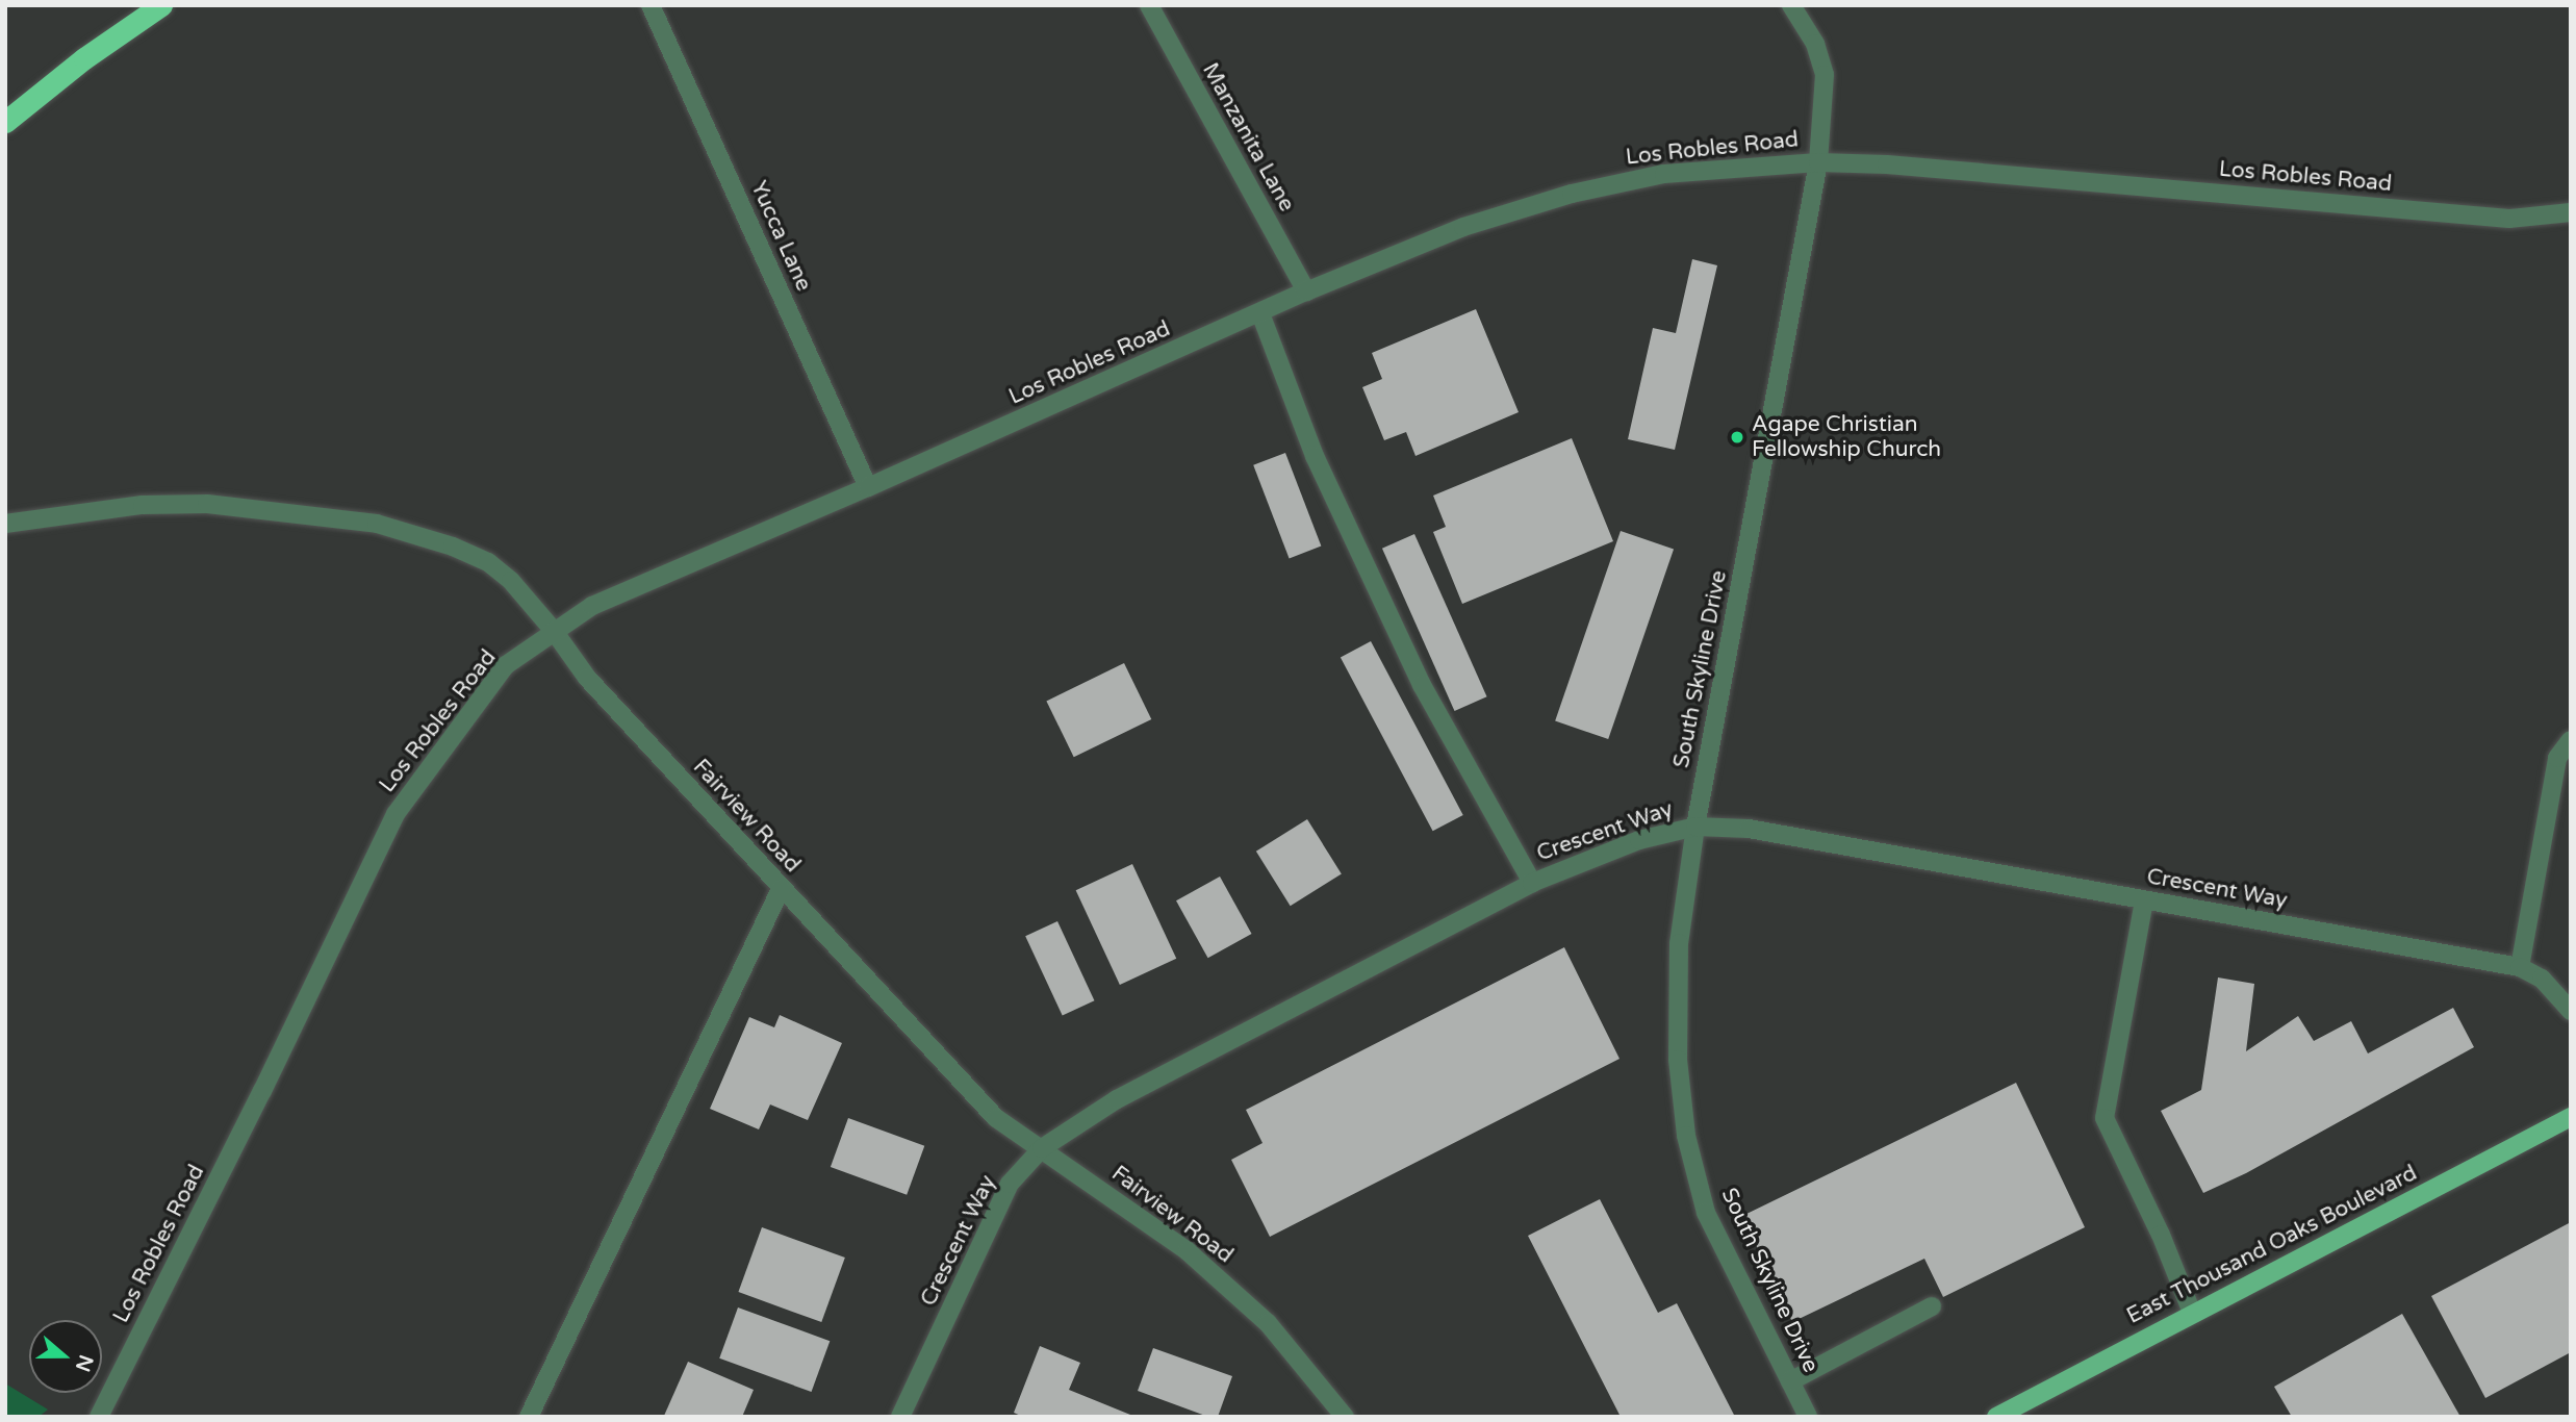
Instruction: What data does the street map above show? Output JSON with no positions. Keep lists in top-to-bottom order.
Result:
{
  "streets": {
    "main road": ["East Thousand Oaks Boulevard"],
    "street": [
      "Manzanita Lane",
      "Los Robles Road",
      "Yucca Lane",
      "South Skyline Drive",
      "Fairview Road",
      "Crescent Way"
    ]
  },
  "crossings": [
    ["Manzanita Lane", "Los Robles Road"],
    ["Los Robles Road", "Yucca Lane"],
    ["Los Robles Road", "South Skyline Drive"],
    ["Los Robles Road", "Fairview Road"],
    ["South Skyline Drive", "Crescent Way"],
    ["Fairview Road", "Crescent Way"]
  ],
  "places": ["Agape Christian Fellowship Church"],
  "north": "right"
}
